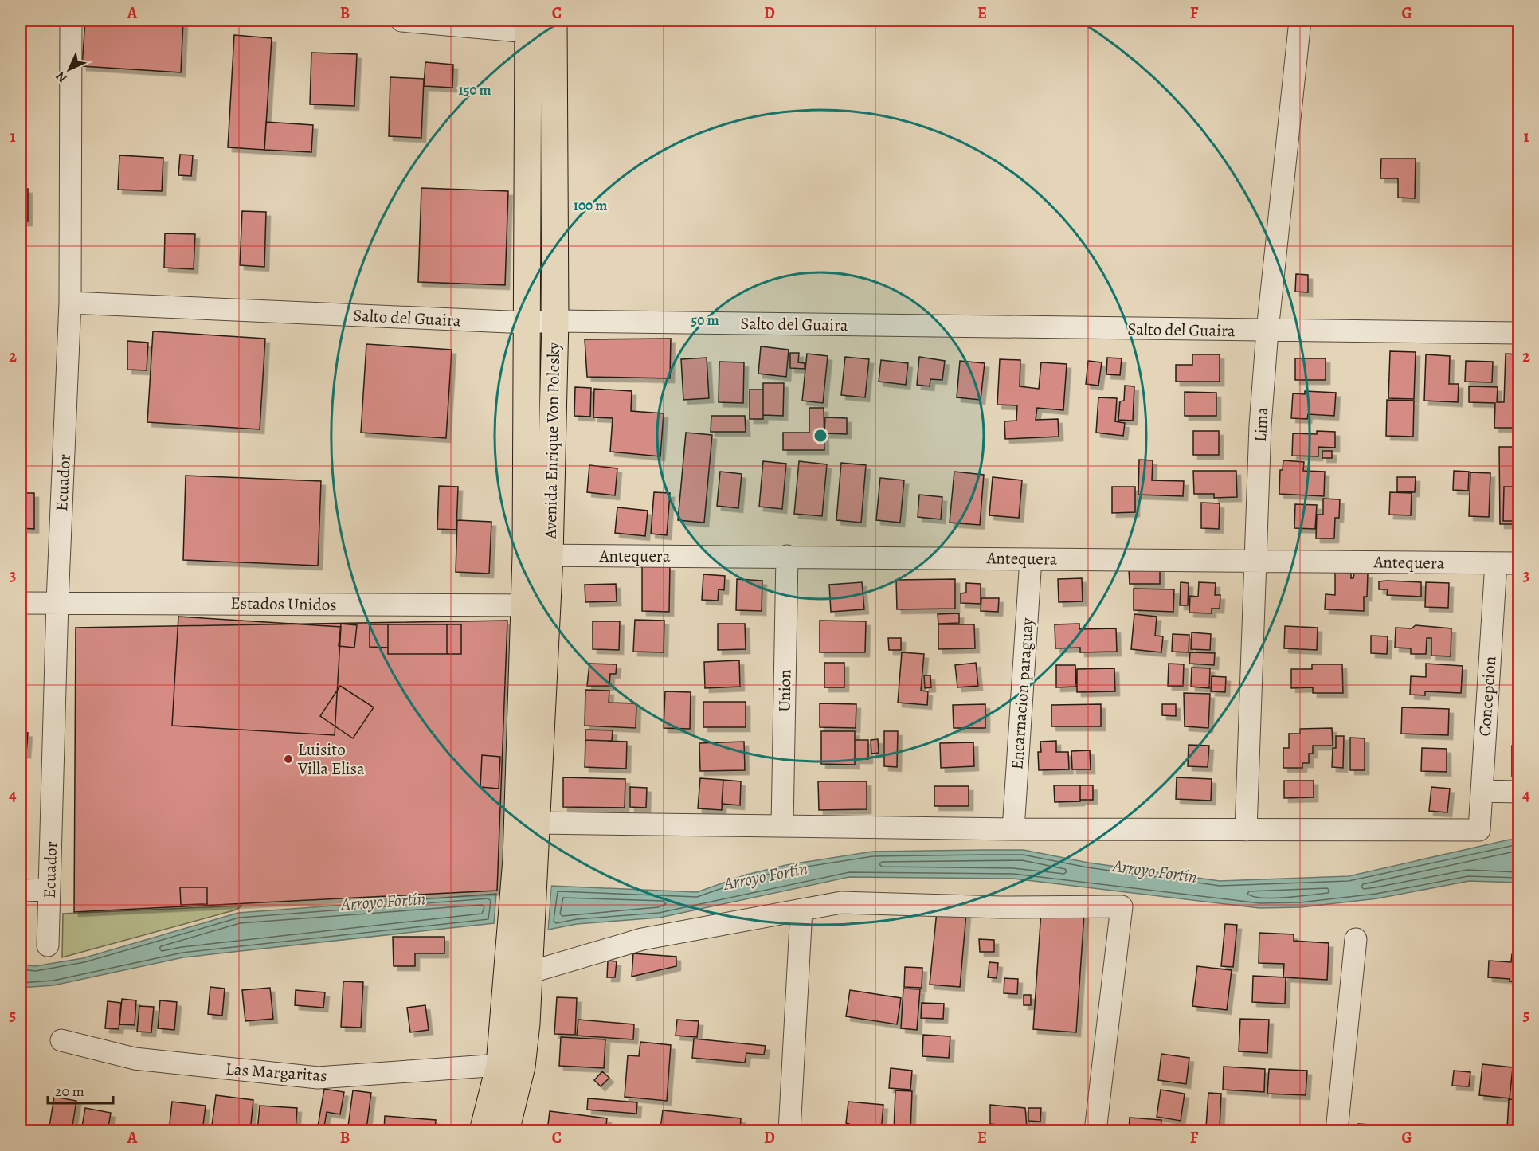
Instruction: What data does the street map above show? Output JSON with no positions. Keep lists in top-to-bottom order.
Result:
{
  "streets": {
    "main road": ["Avenida Enrique Von Polesky"],
    "street": [
      "Salto del Guaira",
      "Lima",
      "Ecuador",
      "Antequera",
      "Estados Unidos",
      "Union",
      "Encarnacion paraguay",
      "Concepcion",
      "Las Margaritas"
    ]
  },
  "crossings": [
    ["Salto del Guaira", "Lima"],
    ["Salto del Guaira", "Avenida Enrique Von Polesky"],
    ["Salto del Guaira", "Ecuador"],
    ["Lima", "Antequera"],
    ["Lima", "Concepcion"],
    ["Avenida Enrique Von Polesky", "Antequera"],
    ["Avenida Enrique Von Polesky", "Estados Unidos"],
    ["Ecuador", "Estados Unidos"],
    ["Antequera", "Union"],
    ["Antequera", "Encarnacion paraguay"],
    ["Antequera", "Concepcion"]
  ],
  "water": ["Arroyo Fortín"],
  "places": ["Luisito Villa Elisa"],
  "scale_bar": "20 m",
  "north": "bottom left",
  "grid": {
    "columns": [
      "A",
      "B",
      "C",
      "D",
      "E",
      "F",
      "G"
    ],
    "rows": [
      "1",
      "2",
      "3",
      "4",
      "5"
    ]
  },
  "rings": ["150 m", "100 m", "50 m"]
}
